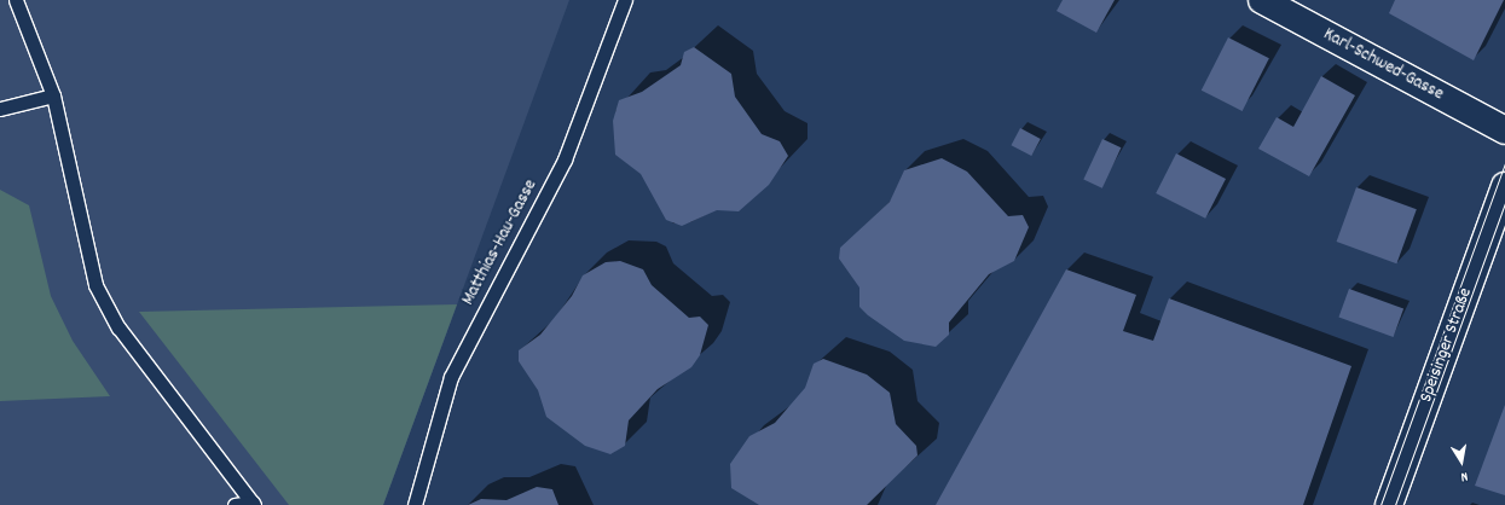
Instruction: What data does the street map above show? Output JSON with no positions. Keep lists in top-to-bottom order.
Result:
{
  "streets": {
    "main road": ["Karl-Schwed-Gasse", "Speisinger Straße"],
    "lane": ["Matthias-Hau-Gasse"]
  },
  "north": "bottom"
}
